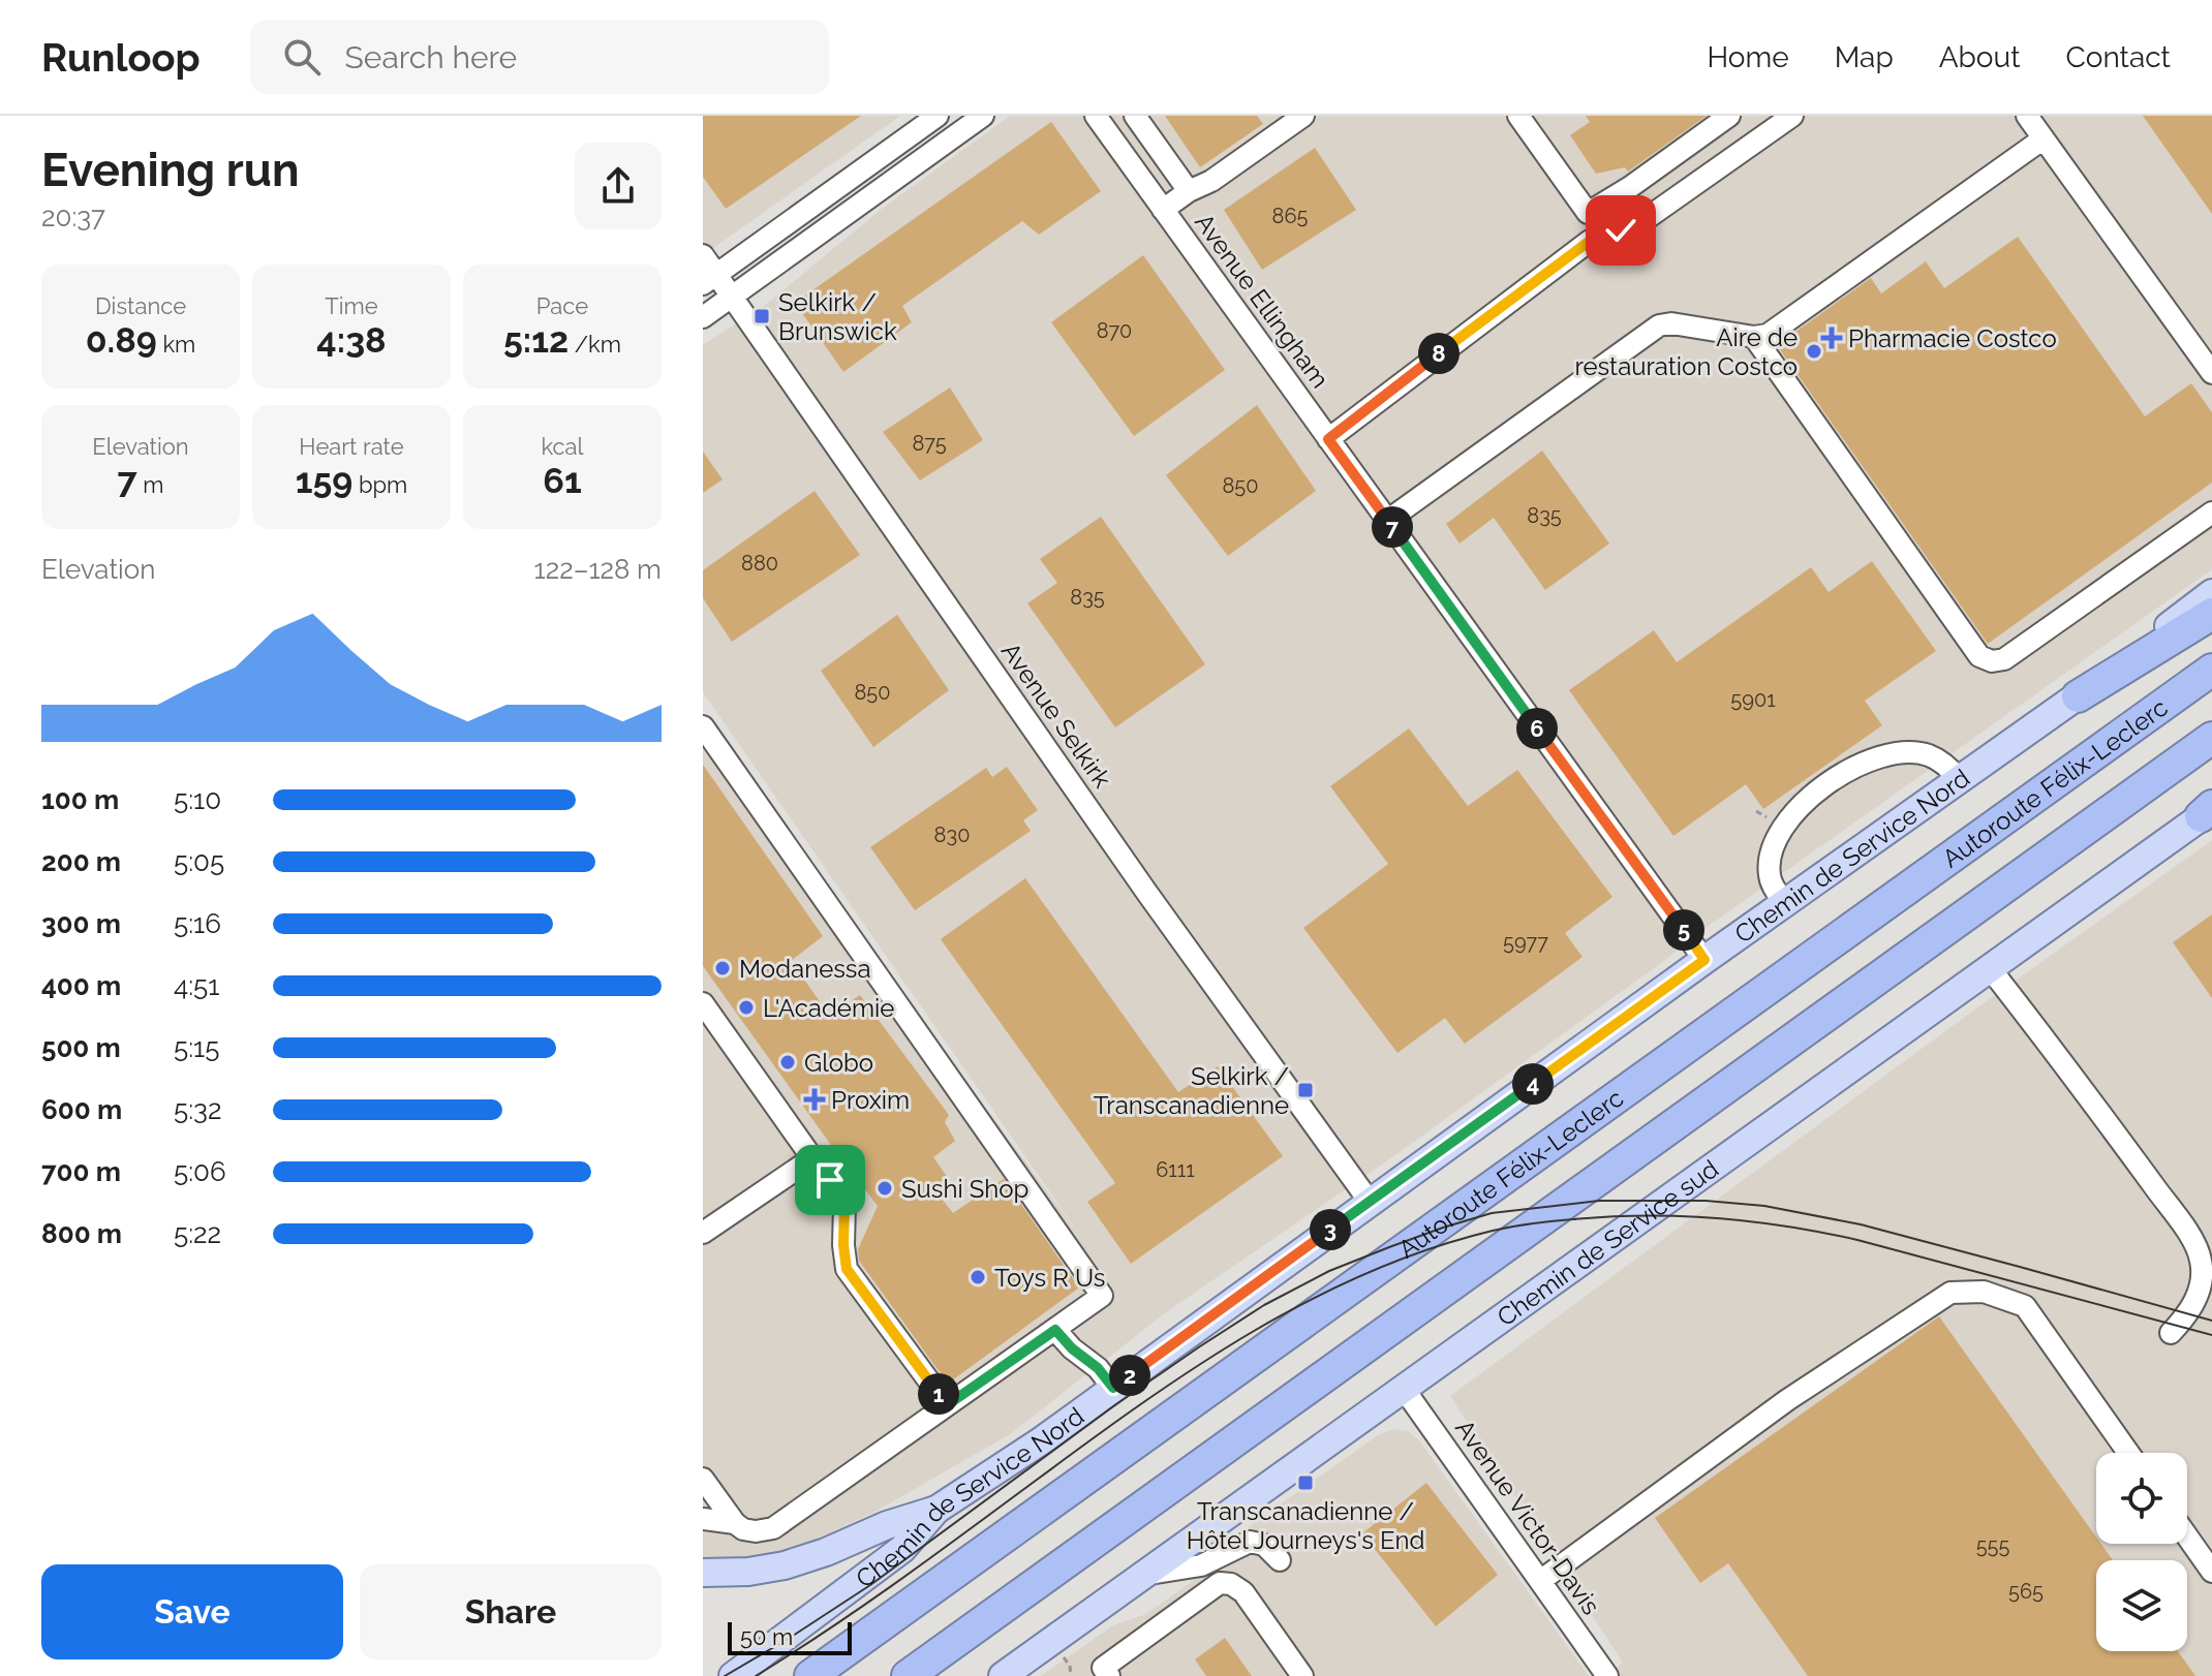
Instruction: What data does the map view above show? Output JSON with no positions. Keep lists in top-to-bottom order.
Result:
{
  "streets": {
    "highway": ["Autoroute Félix-Leclerc"],
    "main road": ["Chemin de Service Nord", "Chemin de Service sud"],
    "street": ["Avenue Ellingham", "Avenue Selkirk", "Avenue Victor-Davis"]
  },
  "crossings": [
    ["Avenue Ellingham", "Chemin de Service Nord"],
    ["Avenue Selkirk", "Chemin de Service Nord"],
    ["Chemin de Service sud", "Avenue Victor-Davis"]
  ],
  "places": {
    "transit": ["Selkirk / Brunswick", "Selkirk / Transcanadienne", "Transcanadienne / Hôtel Journeys's End"],
    "health": ["Pharmacie Costco", "Proxim"],
    "other": [
      "Aire de restauration Costco",
      "Modanessa",
      "L'Académie",
      "Globo",
      "Sushi Shop",
      "Toys R Us"
    ]
  },
  "house_numbers": [
    "865",
    "870",
    "875",
    "850",
    "835",
    "880",
    "835",
    "850",
    "5901",
    "830",
    "5977",
    "6111",
    "555",
    "565"
  ],
  "scale_bar": "50 m",
  "page": {
    "header": "Runloop",
    "search": "Search here",
    "nav": [
      "Home",
      "Map",
      "About",
      "Contact"
    ],
    "heading": ["Evening run", "20:37"],
    "stats": [
      ["Distance", "0.89 km"],
      ["Time", "4:38"],
      ["Pace", "5:12 /km"],
      ["Elevation", "7 m"],
      ["Heart rate", "159 bpm"],
      ["kcal", "61"]
    ],
    "pins": [
      "8",
      "7",
      "6",
      "5",
      "4",
      "3",
      "2",
      "1"
    ],
    "chart": ["Elevation", "122–128 m"],
    "list": [
      {
        "name": "100 m",
        "note": "5:10"
      },
      {
        "name": "200 m",
        "note": "5:05"
      },
      {
        "name": "300 m",
        "note": "5:16"
      },
      {
        "name": "400 m",
        "note": "4:51"
      },
      {
        "name": "500 m",
        "note": "5:15"
      },
      {
        "name": "600 m",
        "note": "5:32"
      },
      {
        "name": "700 m",
        "note": "5:06"
      },
      {
        "name": "800 m",
        "note": "5:22"
      }
    ],
    "buttons": ["Save", "Share"],
    "scale": "50 m"
  }
}
